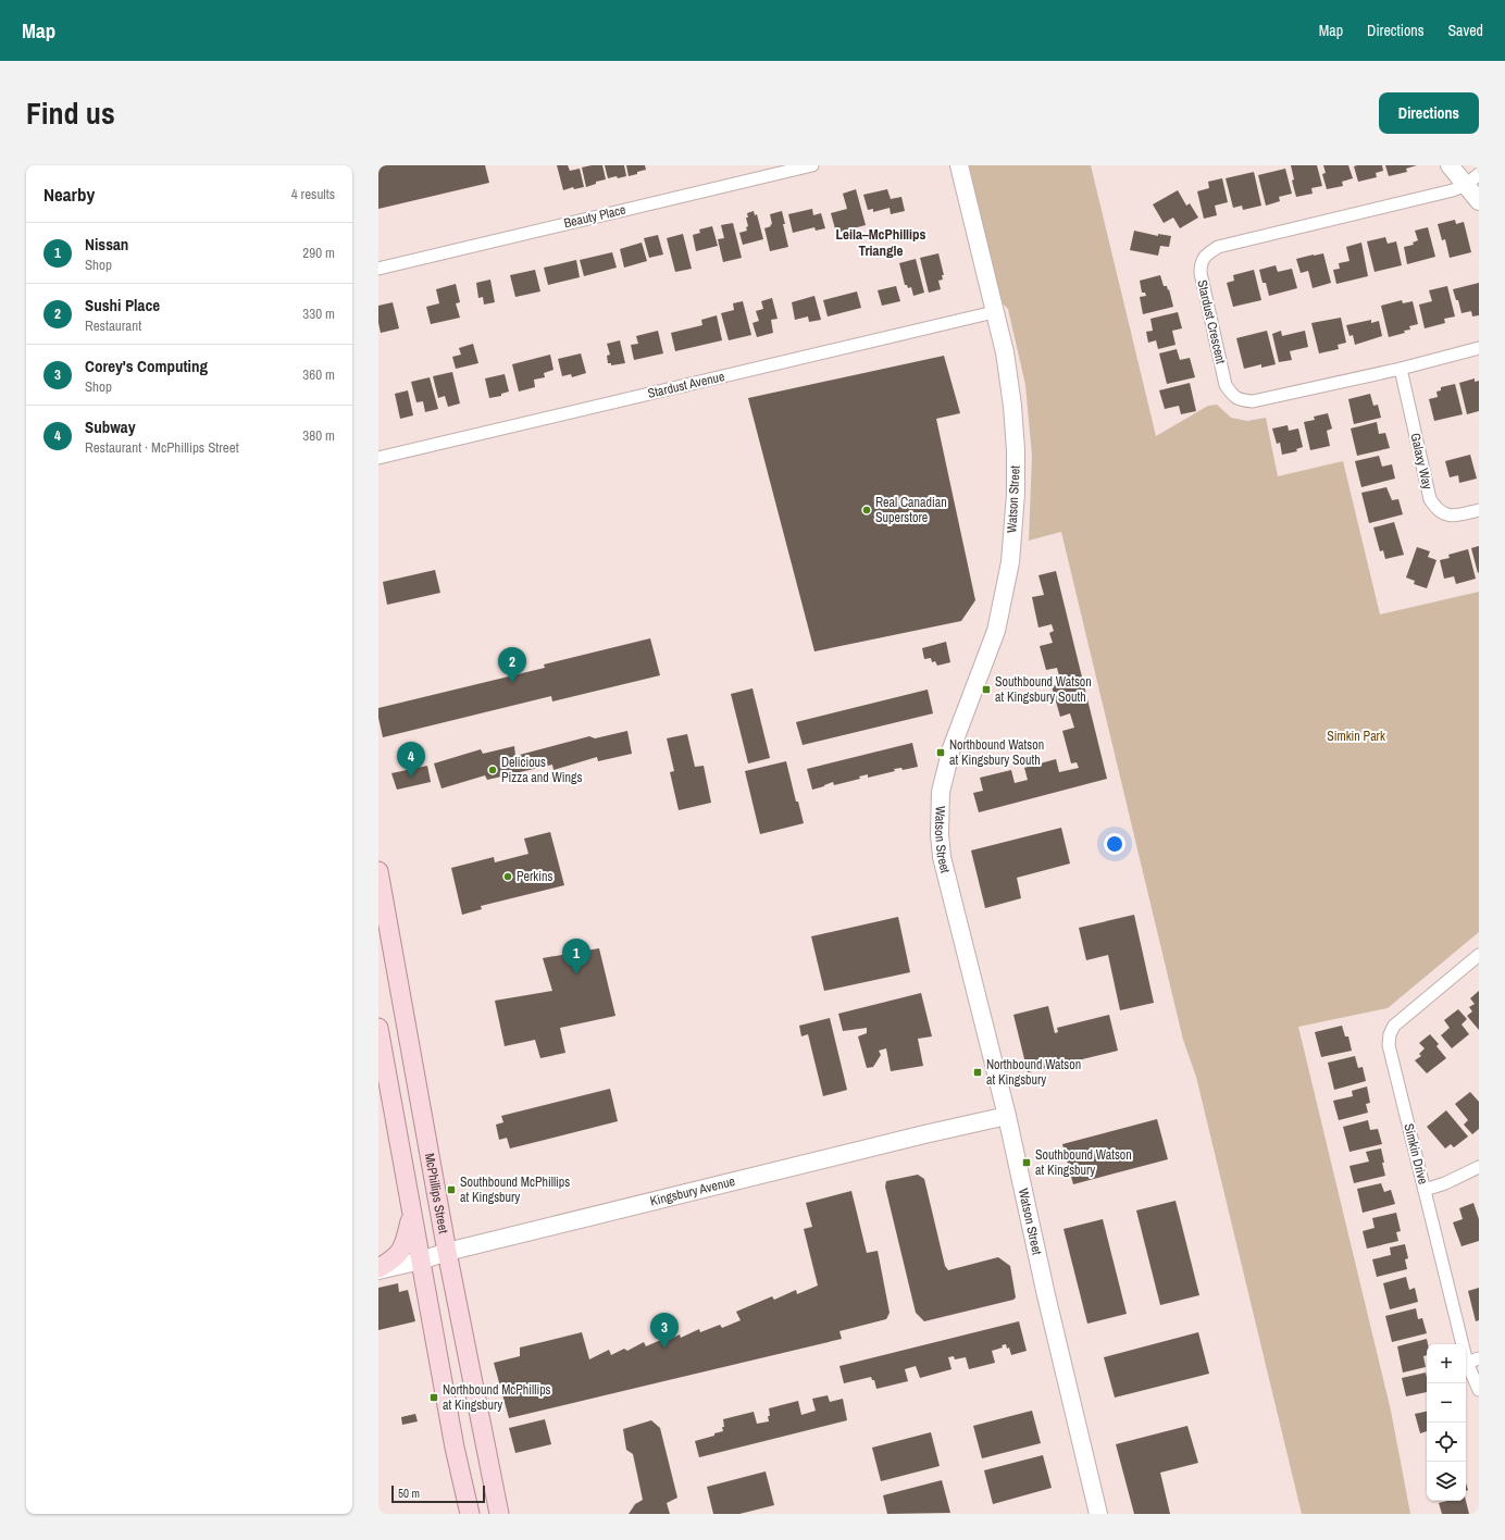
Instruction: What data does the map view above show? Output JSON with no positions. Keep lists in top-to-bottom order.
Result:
{
  "streets": {
    "main road": ["McPhillips Street"],
    "street": [
      "Beauty Place",
      "Stardust Crescent",
      "Stardust Avenue",
      "Galaxy Way",
      "Watson Street",
      "Simkin Drive",
      "Kingsbury Avenue"
    ]
  },
  "crossings": [
    ["Stardust Crescent", "Galaxy Way"],
    ["Stardust Avenue", "Watson Street"],
    ["Watson Street", "Kingsbury Avenue"],
    ["Kingsbury Avenue", "McPhillips Street"]
  ],
  "districts": ["Leila–McPhillips Triangle"],
  "parks": ["Simkin Park"],
  "places": {
    "other": ["Real Canadian Superstore", "Delicious Pizza and Wings", "Perkins"],
    "transit": [
      "Southbound Watson at Kingsbury South",
      "Northbound Watson at Kingsbury South",
      "Northbound Watson at Kingsbury",
      "Southbound Watson at Kingsbury",
      "Southbound McPhillips at Kingsbury",
      "Northbound McPhillips at Kingsbury"
    ]
  },
  "scale_bar": "50 m",
  "page": {
    "header": "Map",
    "nav": ["Map", "Directions", "Saved"],
    "title": "Find us",
    "buttons": "Directions",
    "heading": ["Nearby", "4 results"],
    "list": [
      {
        "mark": "1",
        "name": "Nissan",
        "note": "Shop",
        "value": "290 m"
      },
      {
        "mark": "2",
        "name": "Sushi Place",
        "note": "Restaurant",
        "value": "330 m"
      },
      {
        "mark": "3",
        "name": "Corey's Computing",
        "note": "Shop",
        "value": "360 m"
      },
      {
        "mark": "4",
        "name": "Subway",
        "note": "Restaurant · McPhillips Street",
        "value": "380 m"
      }
    ],
    "pins": [
      "2",
      "4",
      "1",
      "3"
    ],
    "map_buttons": ["+", "−"],
    "scale": "50 m"
  }
}
